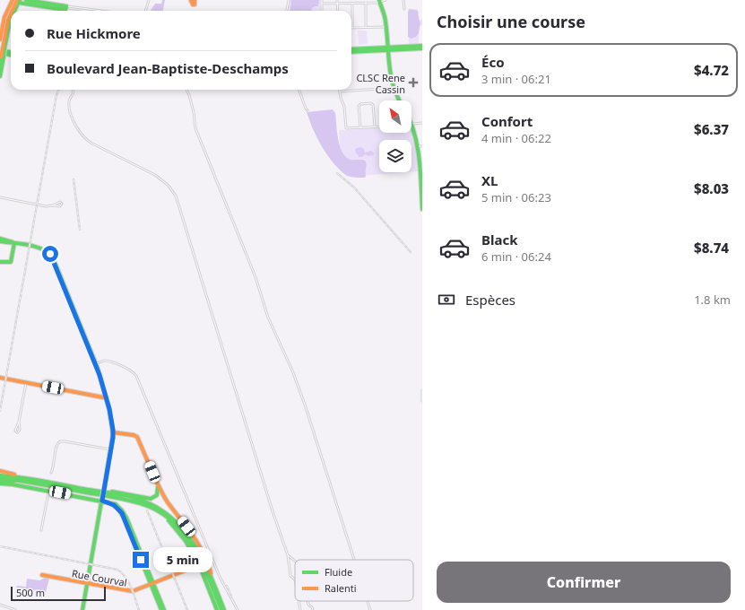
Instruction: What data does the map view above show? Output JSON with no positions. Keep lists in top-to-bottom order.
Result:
{
  "streets": {
    "main road": ["Rue Courval"]
  },
  "places": {
    "health": ["CLSC Rene Cassin"]
  },
  "legend": ["Fluide", "Ralenti"],
  "scale_bar": "500 m",
  "north": "top left",
  "page": {
    "heading": "Choisir une course",
    "banner": ["Rue Hickmore", "Boulevard Jean-Baptiste-Deschamps"],
    "list": [
      {
        "name": "Éco",
        "note": "3 min · 06:21",
        "value": "$4.72"
      },
      {
        "name": "Confort",
        "note": "4 min · 06:22",
        "value": "$6.37"
      },
      {
        "name": "XL",
        "note": "5 min · 06:23",
        "value": "$8.03"
      },
      {
        "name": "Black",
        "note": "6 min · 06:24",
        "value": "$8.74"
      }
    ],
    "pay": ["Espèces", "1.8 km"],
    "bubble": "5 min",
    "buttons": "Confirmer",
    "scale": "500 m"
  }
}
